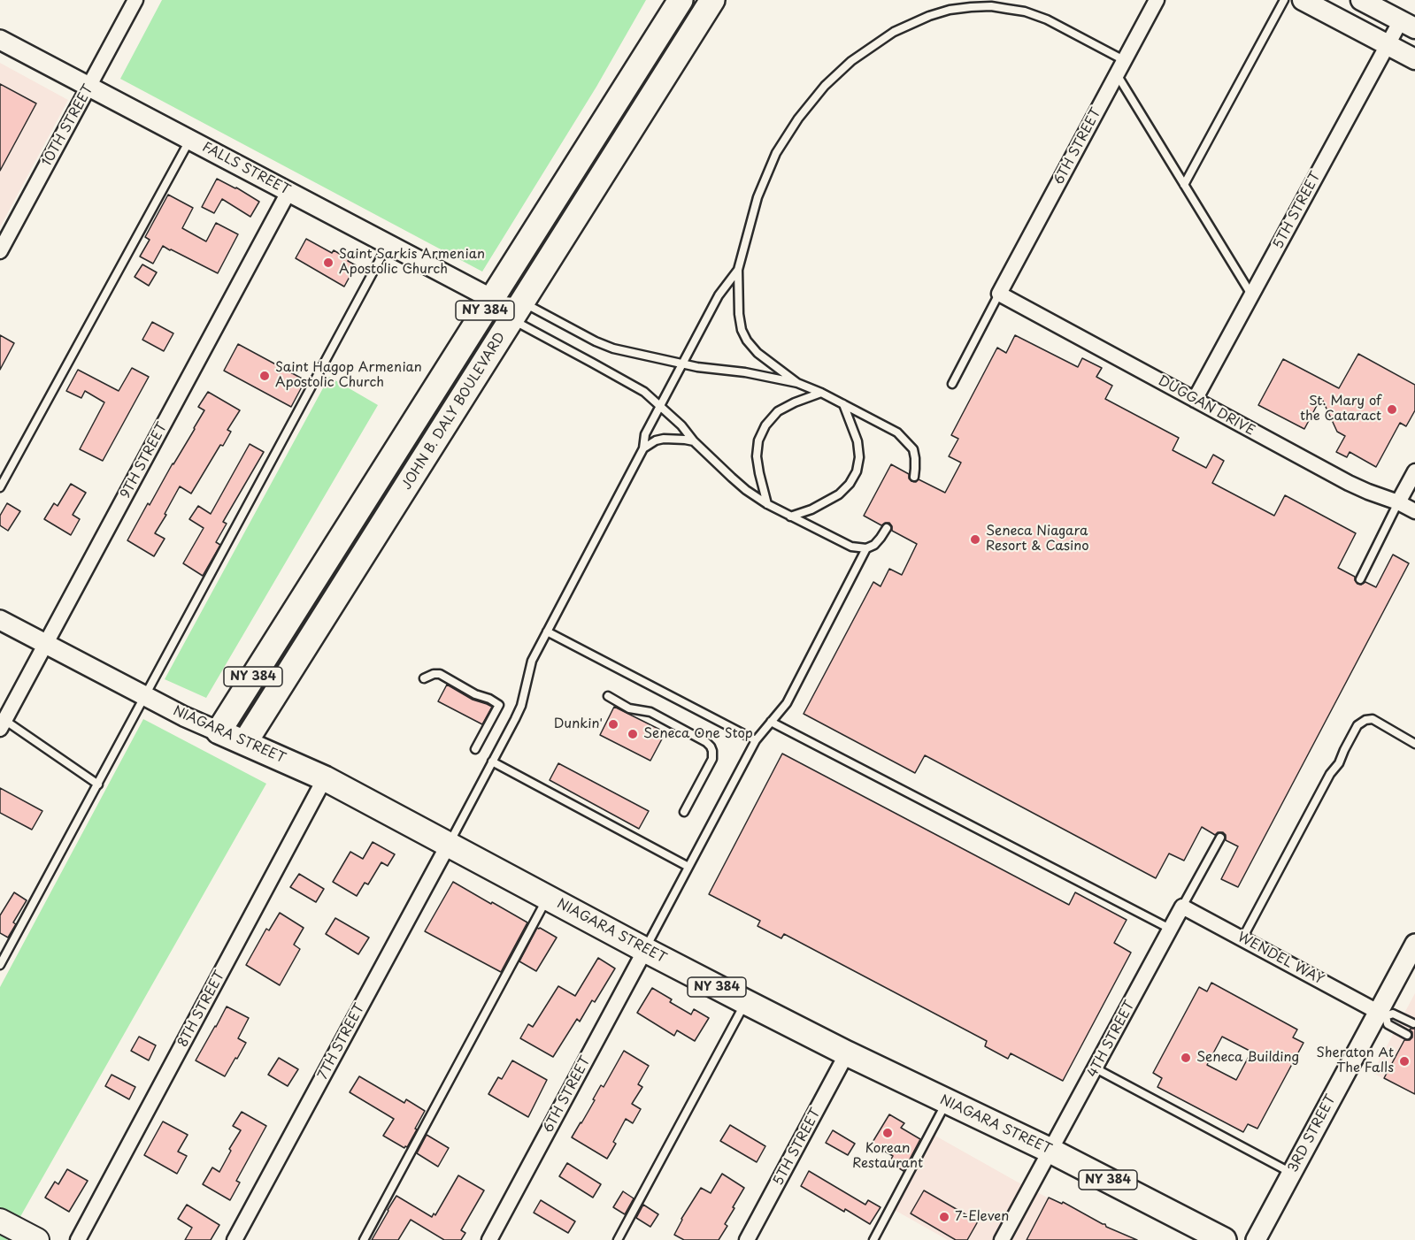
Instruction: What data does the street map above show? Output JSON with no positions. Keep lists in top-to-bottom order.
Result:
{
  "streets": {
    "highway": ["NY 384", "JOHN B. DALY BOULEVARD", "NIAGARA STREET"],
    "street": [
      "10TH STREET",
      "6TH STREET",
      "FALLS STREET",
      "5TH STREET",
      "DUGGAN DRIVE",
      "9TH STREET",
      "WENDEL WAY",
      "8TH STREET",
      "4TH STREET",
      "7TH STREET",
      "3RD STREET"
    ]
  },
  "crossings": [
    ["10TH STREET", "FALLS STREET"],
    ["6TH STREET", "DUGGAN DRIVE"],
    ["6TH STREET", "NIAGARA STREET"],
    ["FALLS STREET", "JOHN B. DALY BOULEVARD"],
    ["FALLS STREET", "9TH STREET"],
    ["5TH STREET", "DUGGAN DRIVE"],
    ["5TH STREET", "NIAGARA STREET"],
    ["JOHN B. DALY BOULEVARD", "NIAGARA STREET"],
    ["9TH STREET", "NIAGARA STREET"],
    ["NIAGARA STREET", "8TH STREET"],
    ["NIAGARA STREET", "4TH STREET"],
    ["NIAGARA STREET", "7TH STREET"],
    ["WENDEL WAY", "4TH STREET"],
    ["WENDEL WAY", "3RD STREET"]
  ],
  "places": [
    "Saint Sarkis Armenian Apostolic Church",
    "Saint Hagop Armenian Apostolic Church",
    "St. Mary of the Cataract",
    "Seneca Niagara Resort & Casino",
    "Dunkin'",
    "Seneca One Stop",
    "Seneca Building",
    "Sheraton At The Falls",
    "Korean Restaurant",
    "7-Eleven"
  ]
}
